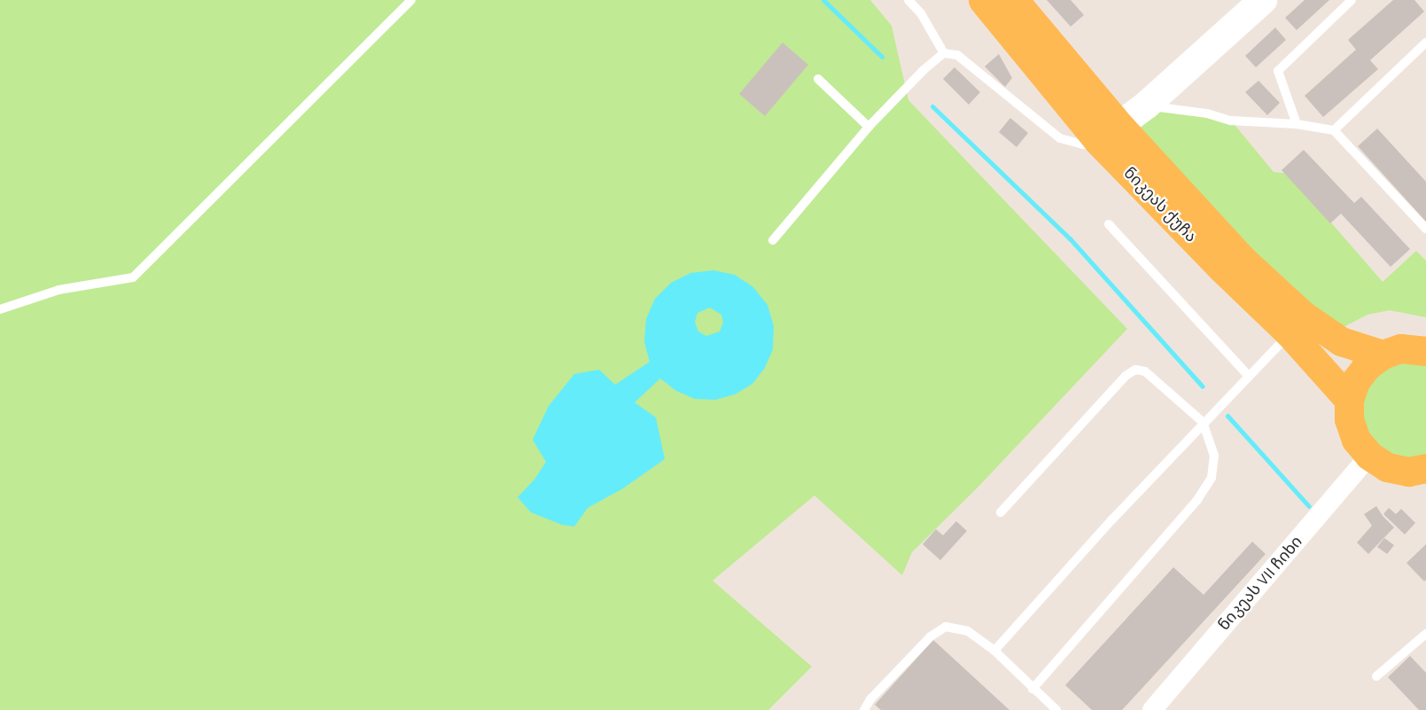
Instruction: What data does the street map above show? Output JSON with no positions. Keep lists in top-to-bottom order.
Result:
{
  "streets": {
    "main road": ["ნიკეას ქუჩა"],
    "street": ["ნიკეას VII ჩიხი"]
  },
  "crossings": [
    ["ნიკეას ქუჩა", "ნიკეას VII ჩიხი"]
  ]
}
